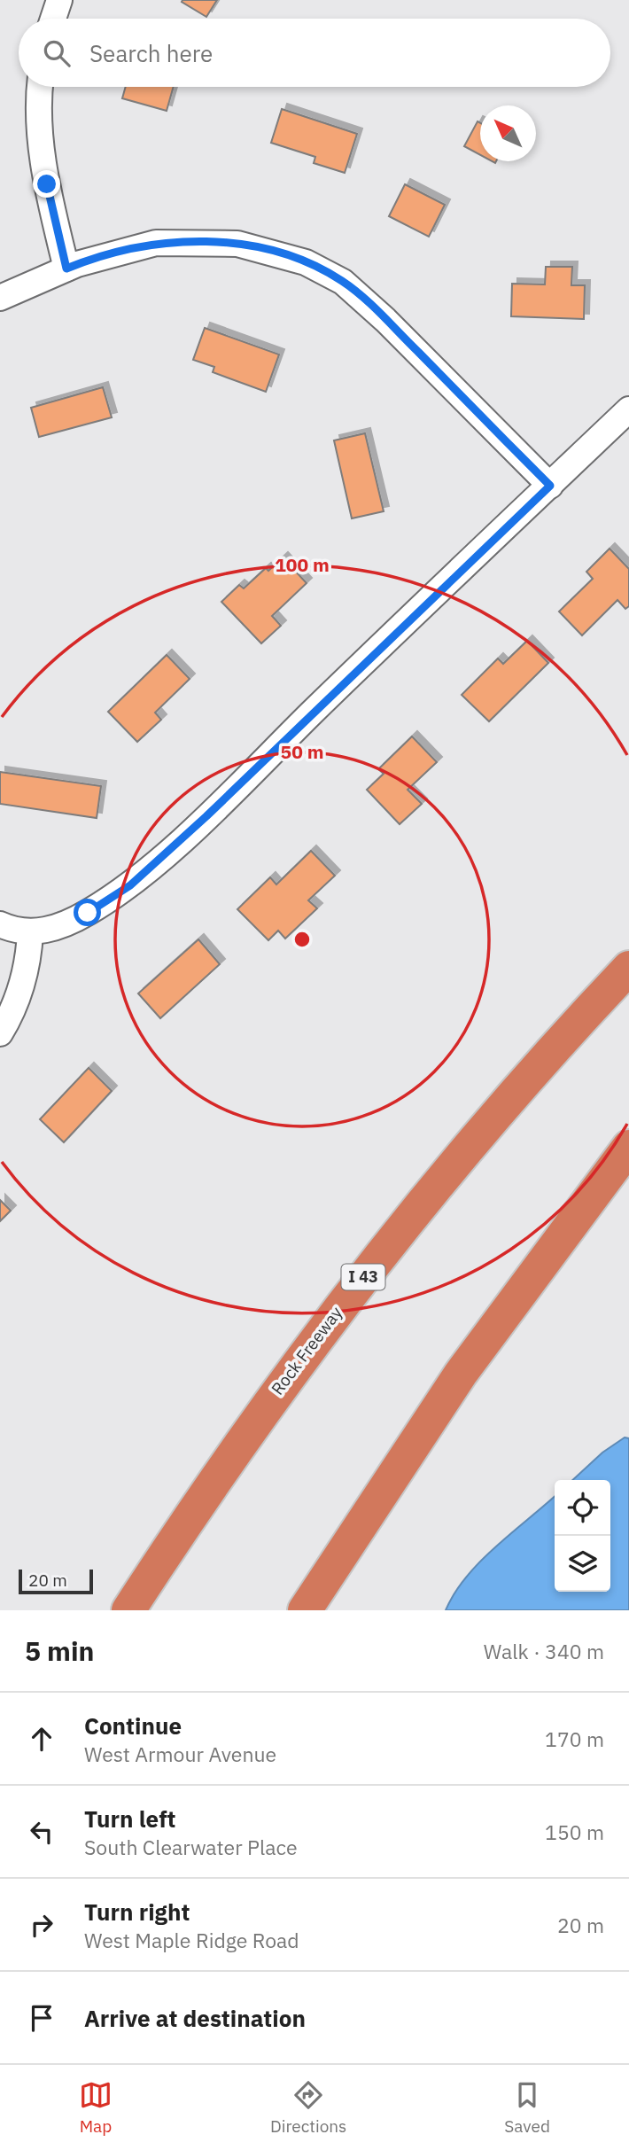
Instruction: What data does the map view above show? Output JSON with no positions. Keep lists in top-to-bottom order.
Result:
{
  "streets": {
    "highway": ["I 43", "Rock Freeway"]
  },
  "scale_bar": "20 m",
  "north": "top left",
  "page": {
    "search": "Search here",
    "scale": "20 m",
    "heading": ["5 min", "Walk · 340 m"],
    "list": [
      ["Continue", "West Armour Avenue", "170 m"],
      ["Turn left", "South Clearwater Place", "150 m"],
      ["Turn right", "West Maple Ridge Road", "20 m"],
      "Arrive at destination"
    ],
    "nav": ["Map", "Directions", "Saved"]
  },
  "rings": ["100 m", "50 m"]
}
